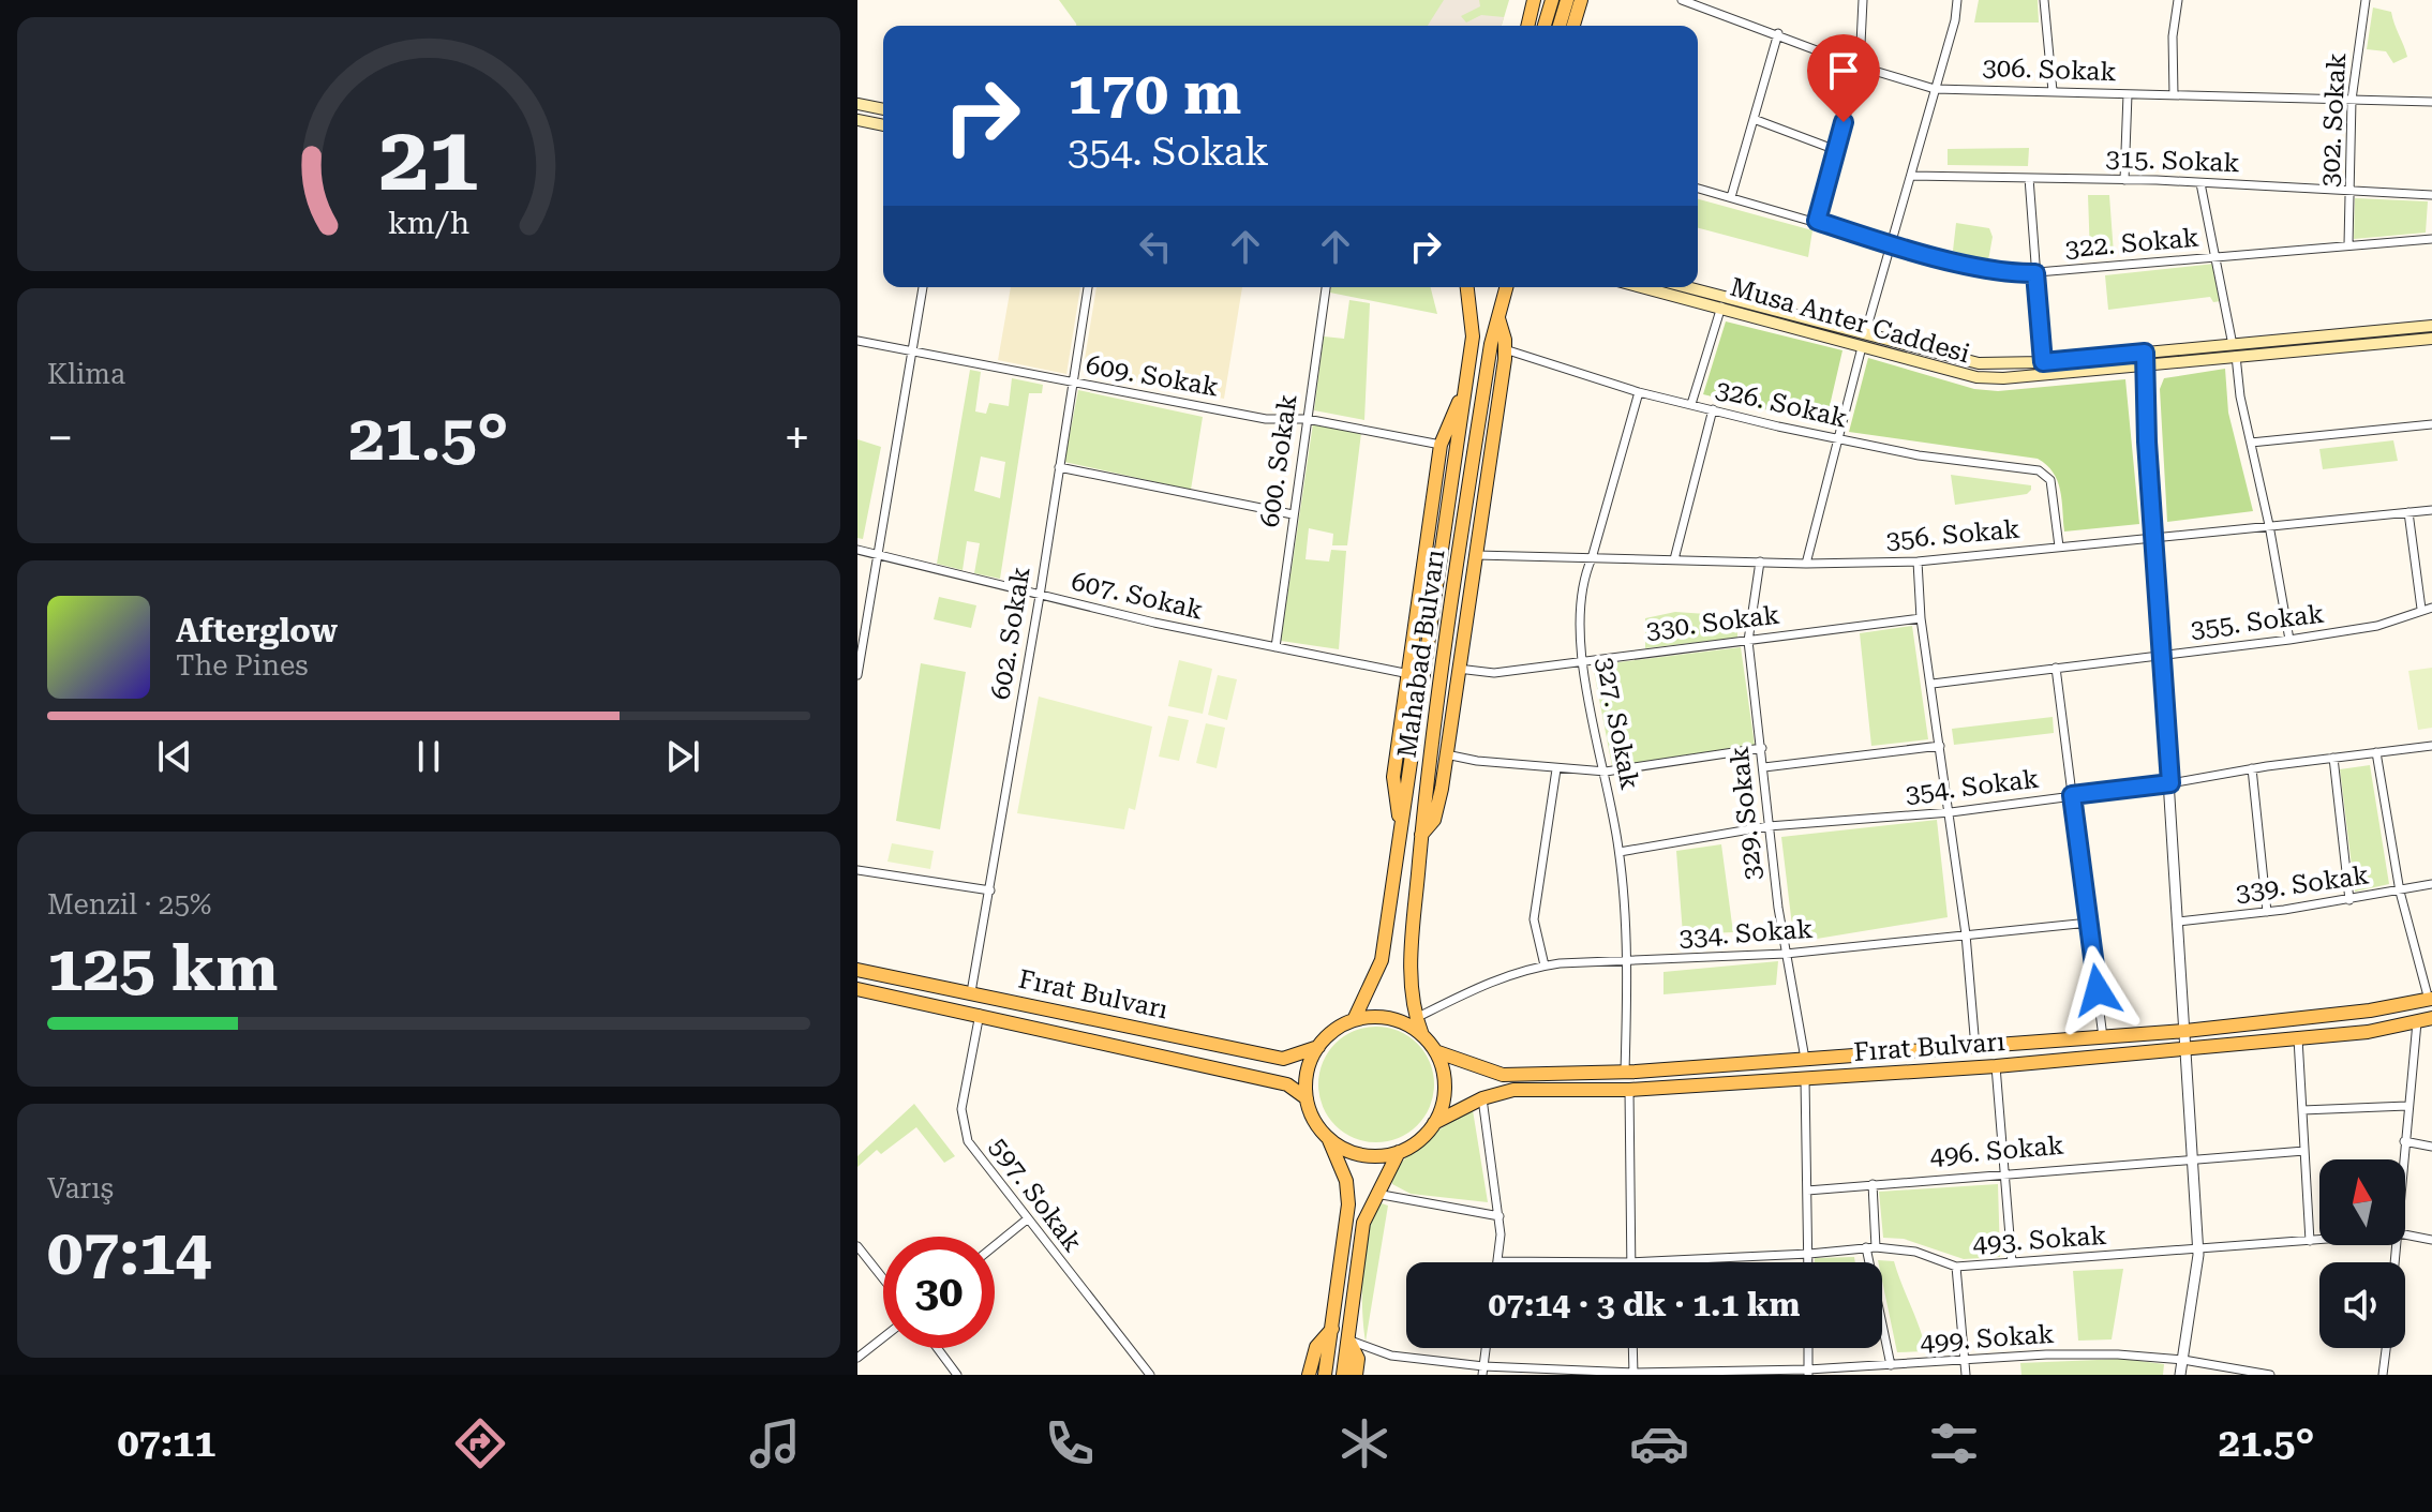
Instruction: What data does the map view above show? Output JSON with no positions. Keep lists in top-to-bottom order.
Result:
{
  "streets": {
    "main road": ["Musa Anter Caddesi", "Mahabad Bulvarı", "Fırat Bulvarı"],
    "street": [
      "306. Sokak",
      "302. Sokak",
      "315. Sokak",
      "322. Sokak",
      "609. Sokak",
      "326. Sokak",
      "600. Sokak",
      "356. Sokak",
      "607. Sokak",
      "355. Sokak",
      "330. Sokak",
      "602. Sokak",
      "327. Sokak",
      "354. Sokak",
      "329. Sokak",
      "339. Sokak",
      "334. Sokak",
      "496. Sokak",
      "597. Sokak",
      "493. Sokak",
      "499. Sokak"
    ]
  },
  "crossings": [
    ["306. Sokak", "302. Sokak"],
    ["302. Sokak", "315. Sokak"],
    ["302. Sokak", "322. Sokak"],
    ["609. Sokak", "600. Sokak"],
    ["609. Sokak", "602. Sokak"],
    ["326. Sokak", "356. Sokak"],
    ["326. Sokak", "327. Sokak"],
    ["600. Sokak", "607. Sokak"],
    ["356. Sokak", "327. Sokak"],
    ["356. Sokak", "329. Sokak"],
    ["607. Sokak", "602. Sokak"],
    ["330. Sokak", "327. Sokak"],
    ["330. Sokak", "329. Sokak"],
    ["602. Sokak", "Fırat Bulvarı"],
    ["Mahabad Bulvarı", "334. Sokak"],
    ["Mahabad Bulvarı", "Fırat Bulvarı"],
    ["327. Sokak", "354. Sokak"],
    ["327. Sokak", "334. Sokak"],
    ["327. Sokak", "Fırat Bulvarı"],
    ["354. Sokak", "329. Sokak"],
    ["329. Sokak", "334. Sokak"],
    ["329. Sokak", "Fırat Bulvarı"],
    ["Fırat Bulvarı", "597. Sokak"]
  ],
  "north": "top",
  "page": {
    "turn": ["170 m", "354. Sokak"],
    "tile": [
      "Klima",
      ["Menzil · 25%", "125 km"],
      ["Varış", "07:14"]
    ],
    "heat": ["−", "21.5°", "+"],
    "song": ["Afterglow", "The Pines"],
    "limit": "30",
    "trip": "07:14 · 3 dk · 1.1 km",
    "tabs": ["07:11", "21.5°"],
    "gauge": ["21", "km/h"]
  }
}
